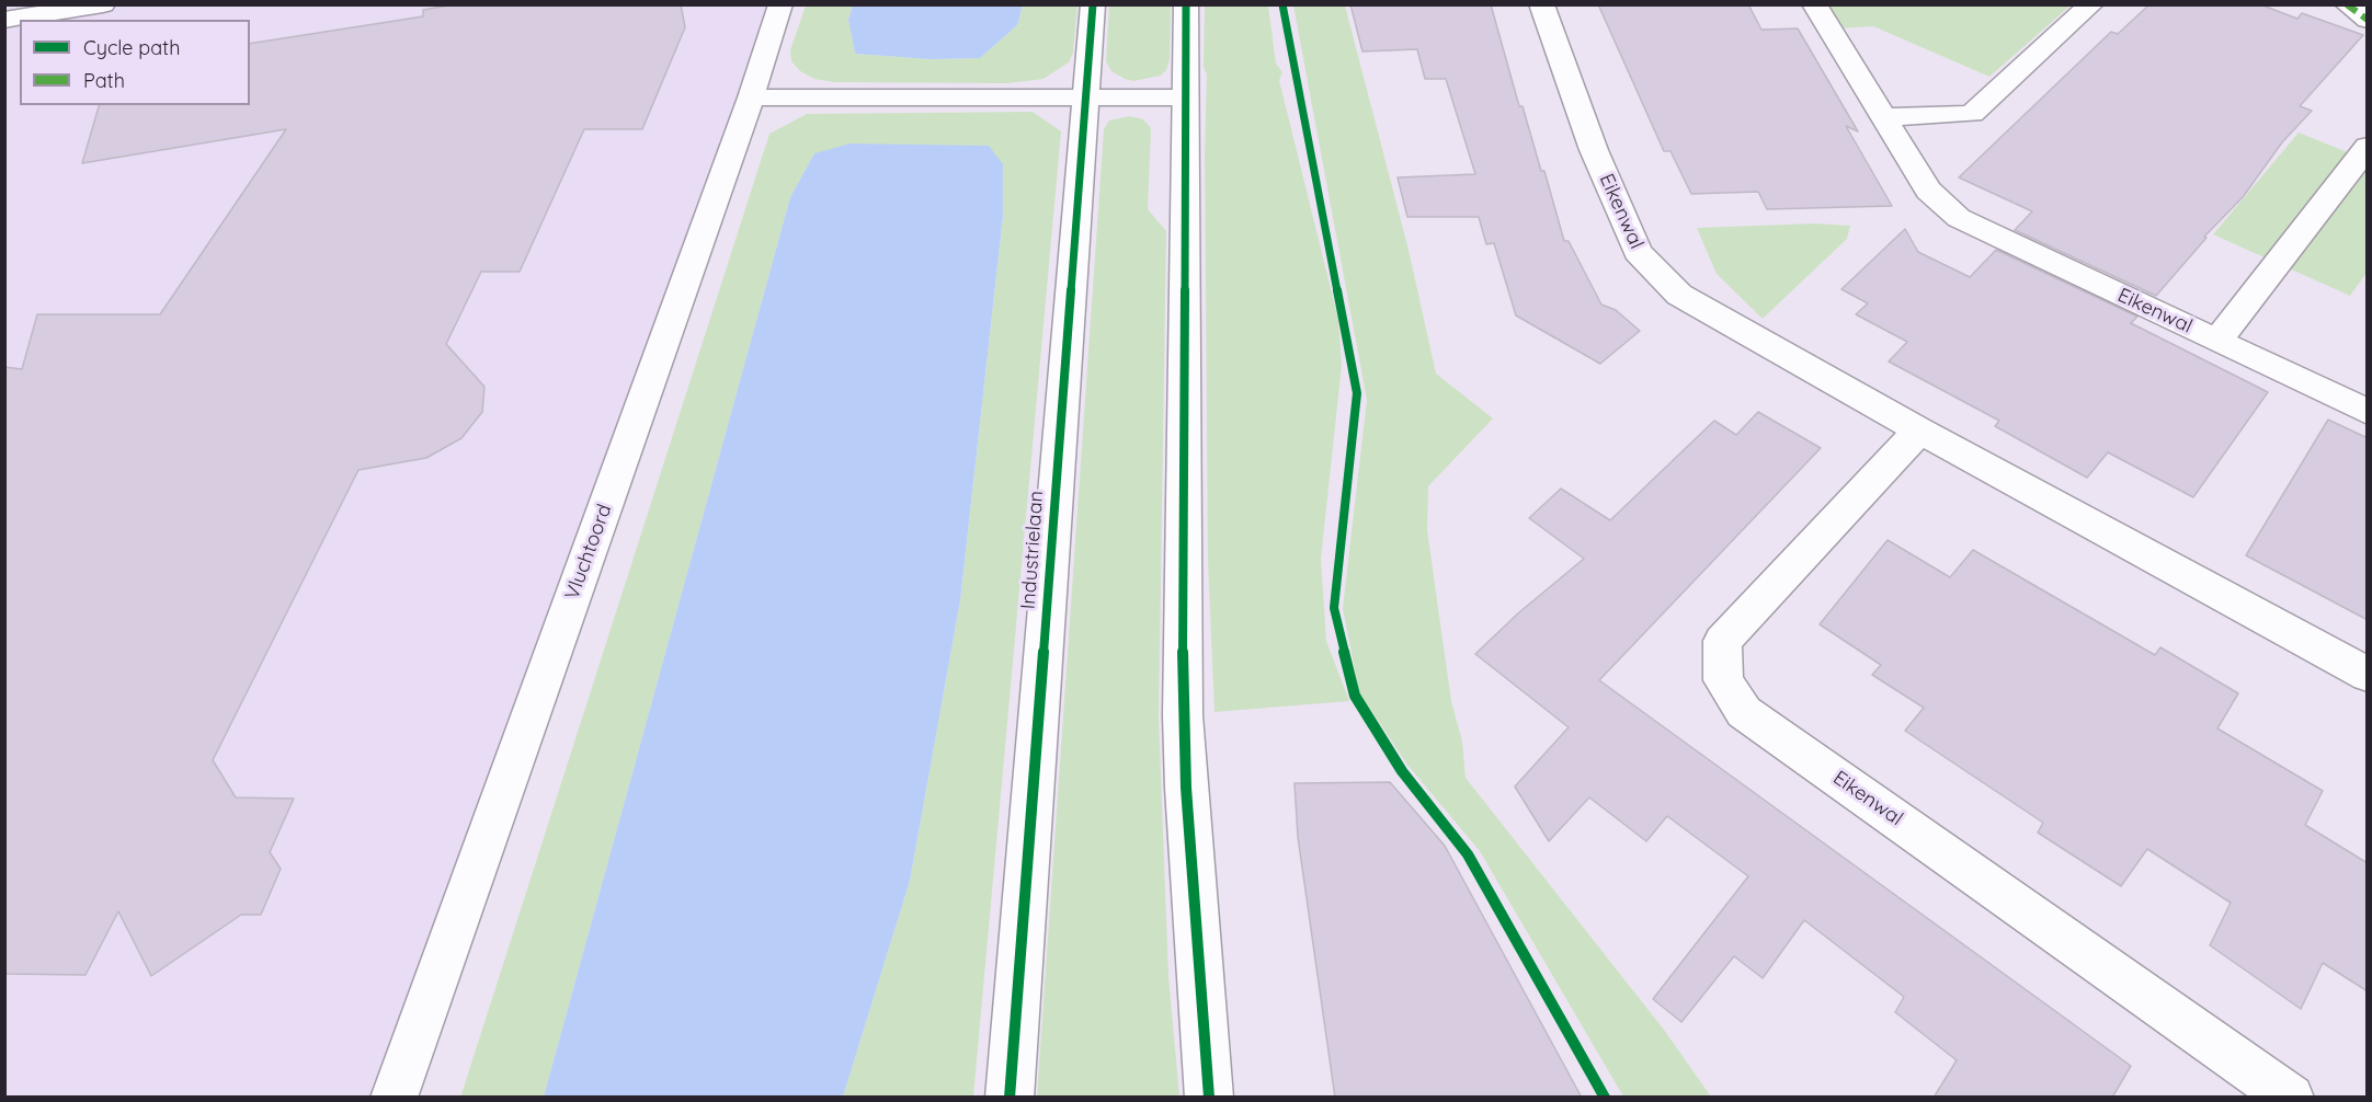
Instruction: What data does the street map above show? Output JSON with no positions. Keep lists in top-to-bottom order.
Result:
{
  "streets": {
    "street": ["Eikenwal", "Industrielaan", "Vluchtoord"]
  },
  "legend": ["Cycle path", "Path"]
}
